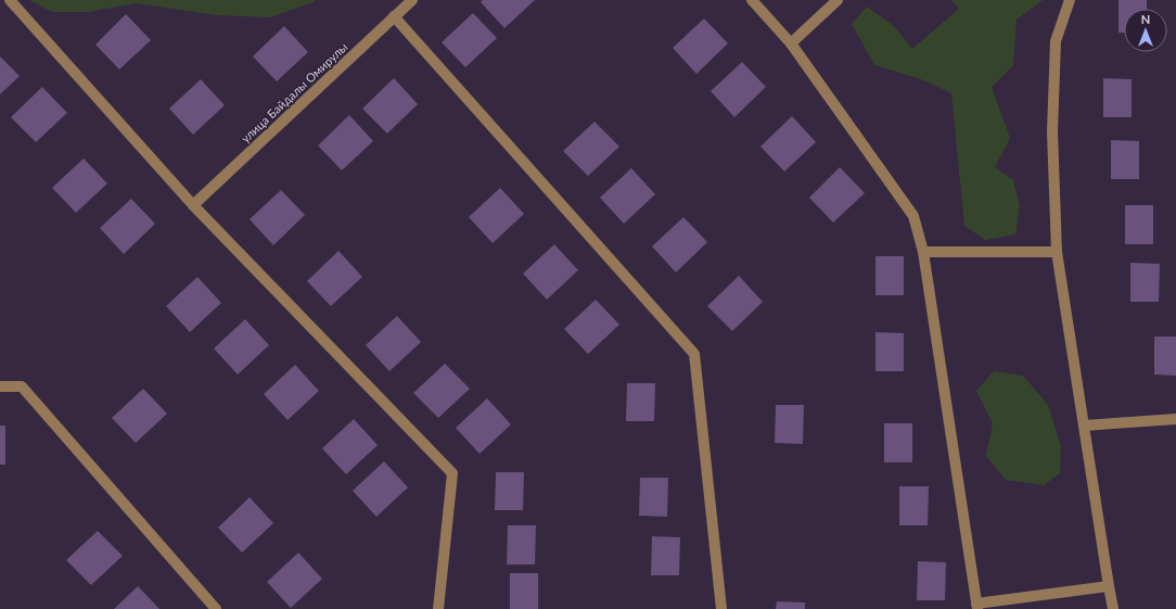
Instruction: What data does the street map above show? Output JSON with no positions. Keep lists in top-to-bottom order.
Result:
{
  "streets": {
    "street": ["улица Байдалы Омирулы"]
  },
  "north": "top"
}
